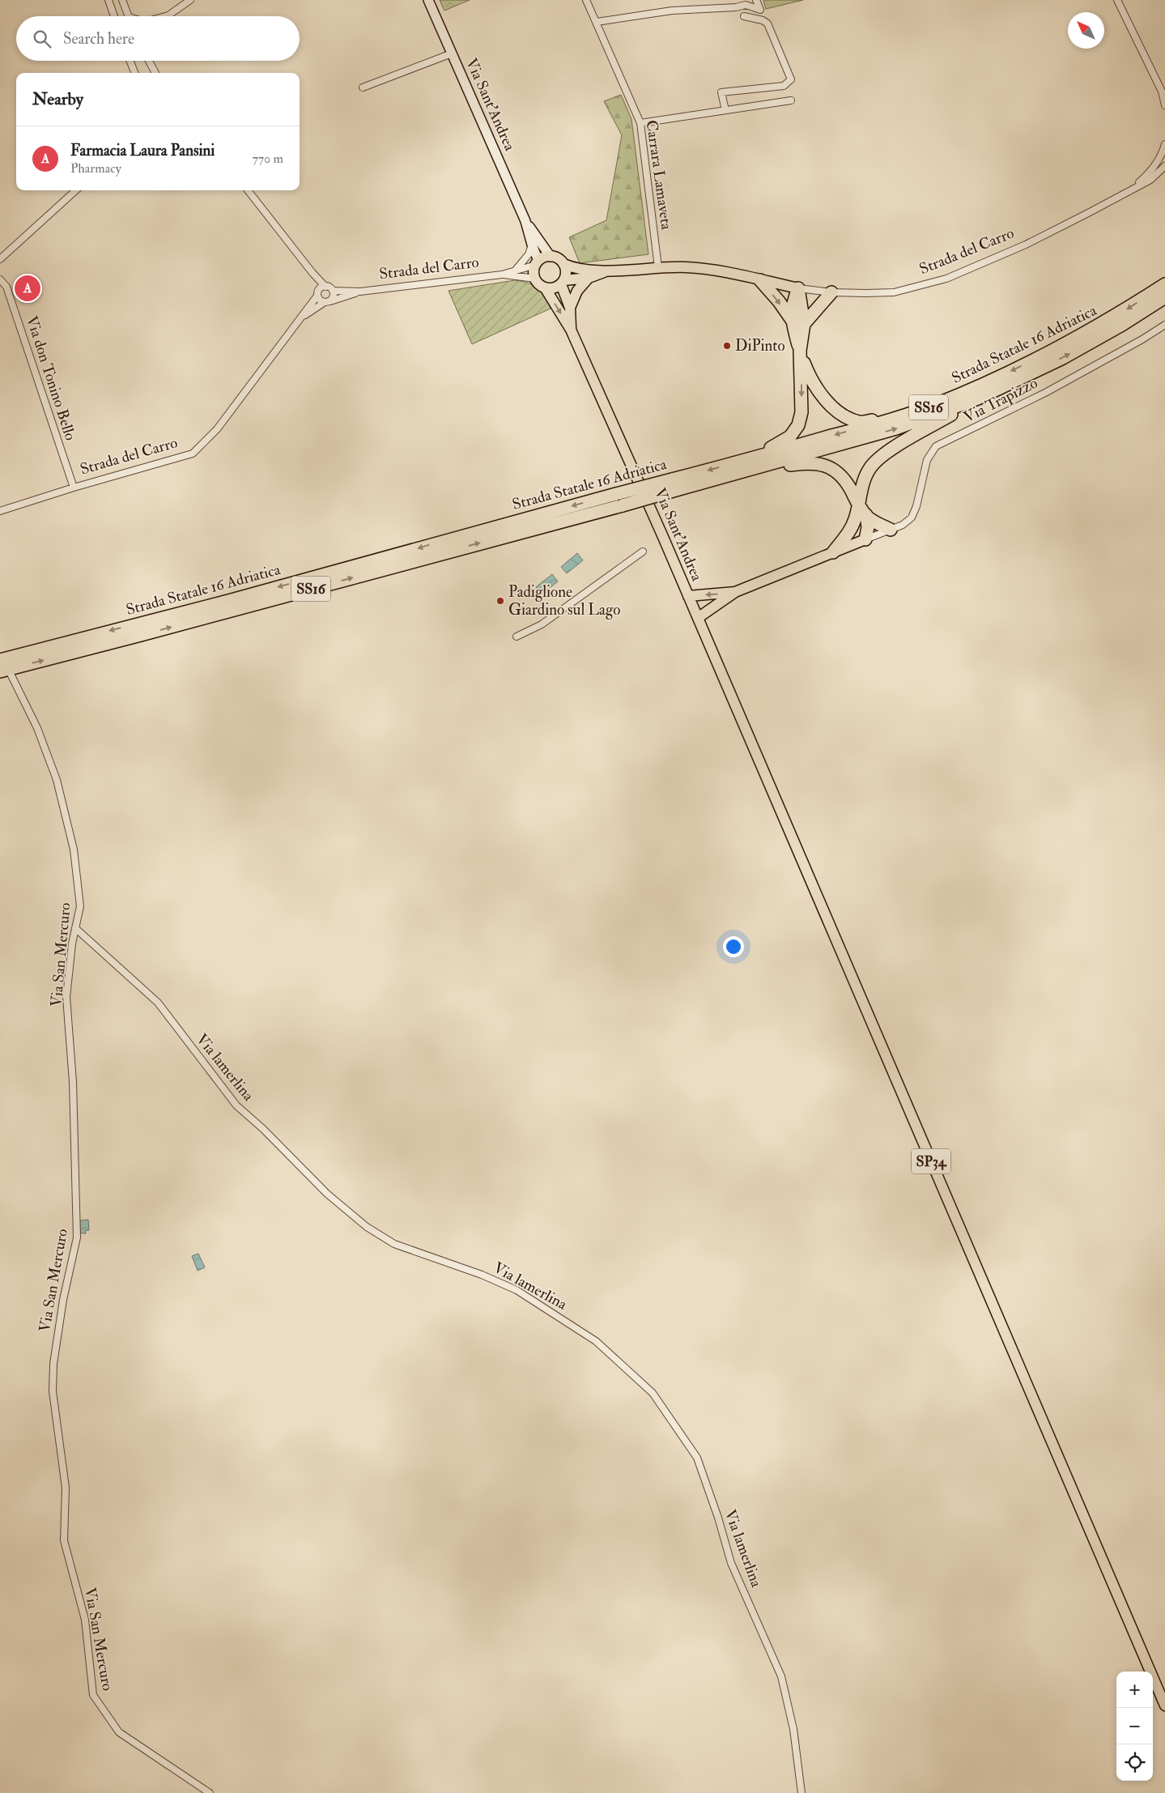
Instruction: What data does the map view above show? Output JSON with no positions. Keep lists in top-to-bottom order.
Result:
{
  "streets": {
    "highway": ["Strada Statale 16 Adriatica", "SS16"],
    "main road": ["Via Sant'Andrea", "Strada del Carro", "SP34"],
    "street": [
      "Carrara Lamaveta",
      "Via don Tonino Bello",
      "Via Trapizzo",
      "Via San Mercuro",
      "Via lamerlina"
    ]
  },
  "crossings": [
    ["Via Sant'Andrea", "Strada del Carro"],
    ["Via Sant'Andrea", "SP34"],
    ["Carrara Lamaveta", "Strada del Carro"],
    ["Strada del Carro", "Via don Tonino Bello"],
    ["Strada Statale 16 Adriatica", "Via San Mercuro"],
    ["Via San Mercuro", "Via lamerlina"]
  ],
  "places": ["DiPinto", "Padiglione Giardino sul Lago"],
  "north": "top left",
  "page": {
    "search": "Search here",
    "heading": "Nearby",
    "list": [
      {
        "mark": "A",
        "name": "Farmacia Laura Pansini",
        "note": "Pharmacy",
        "value": "770 m"
      }
    ],
    "pins": "A",
    "map_buttons": ["+", "−"]
  }
}
